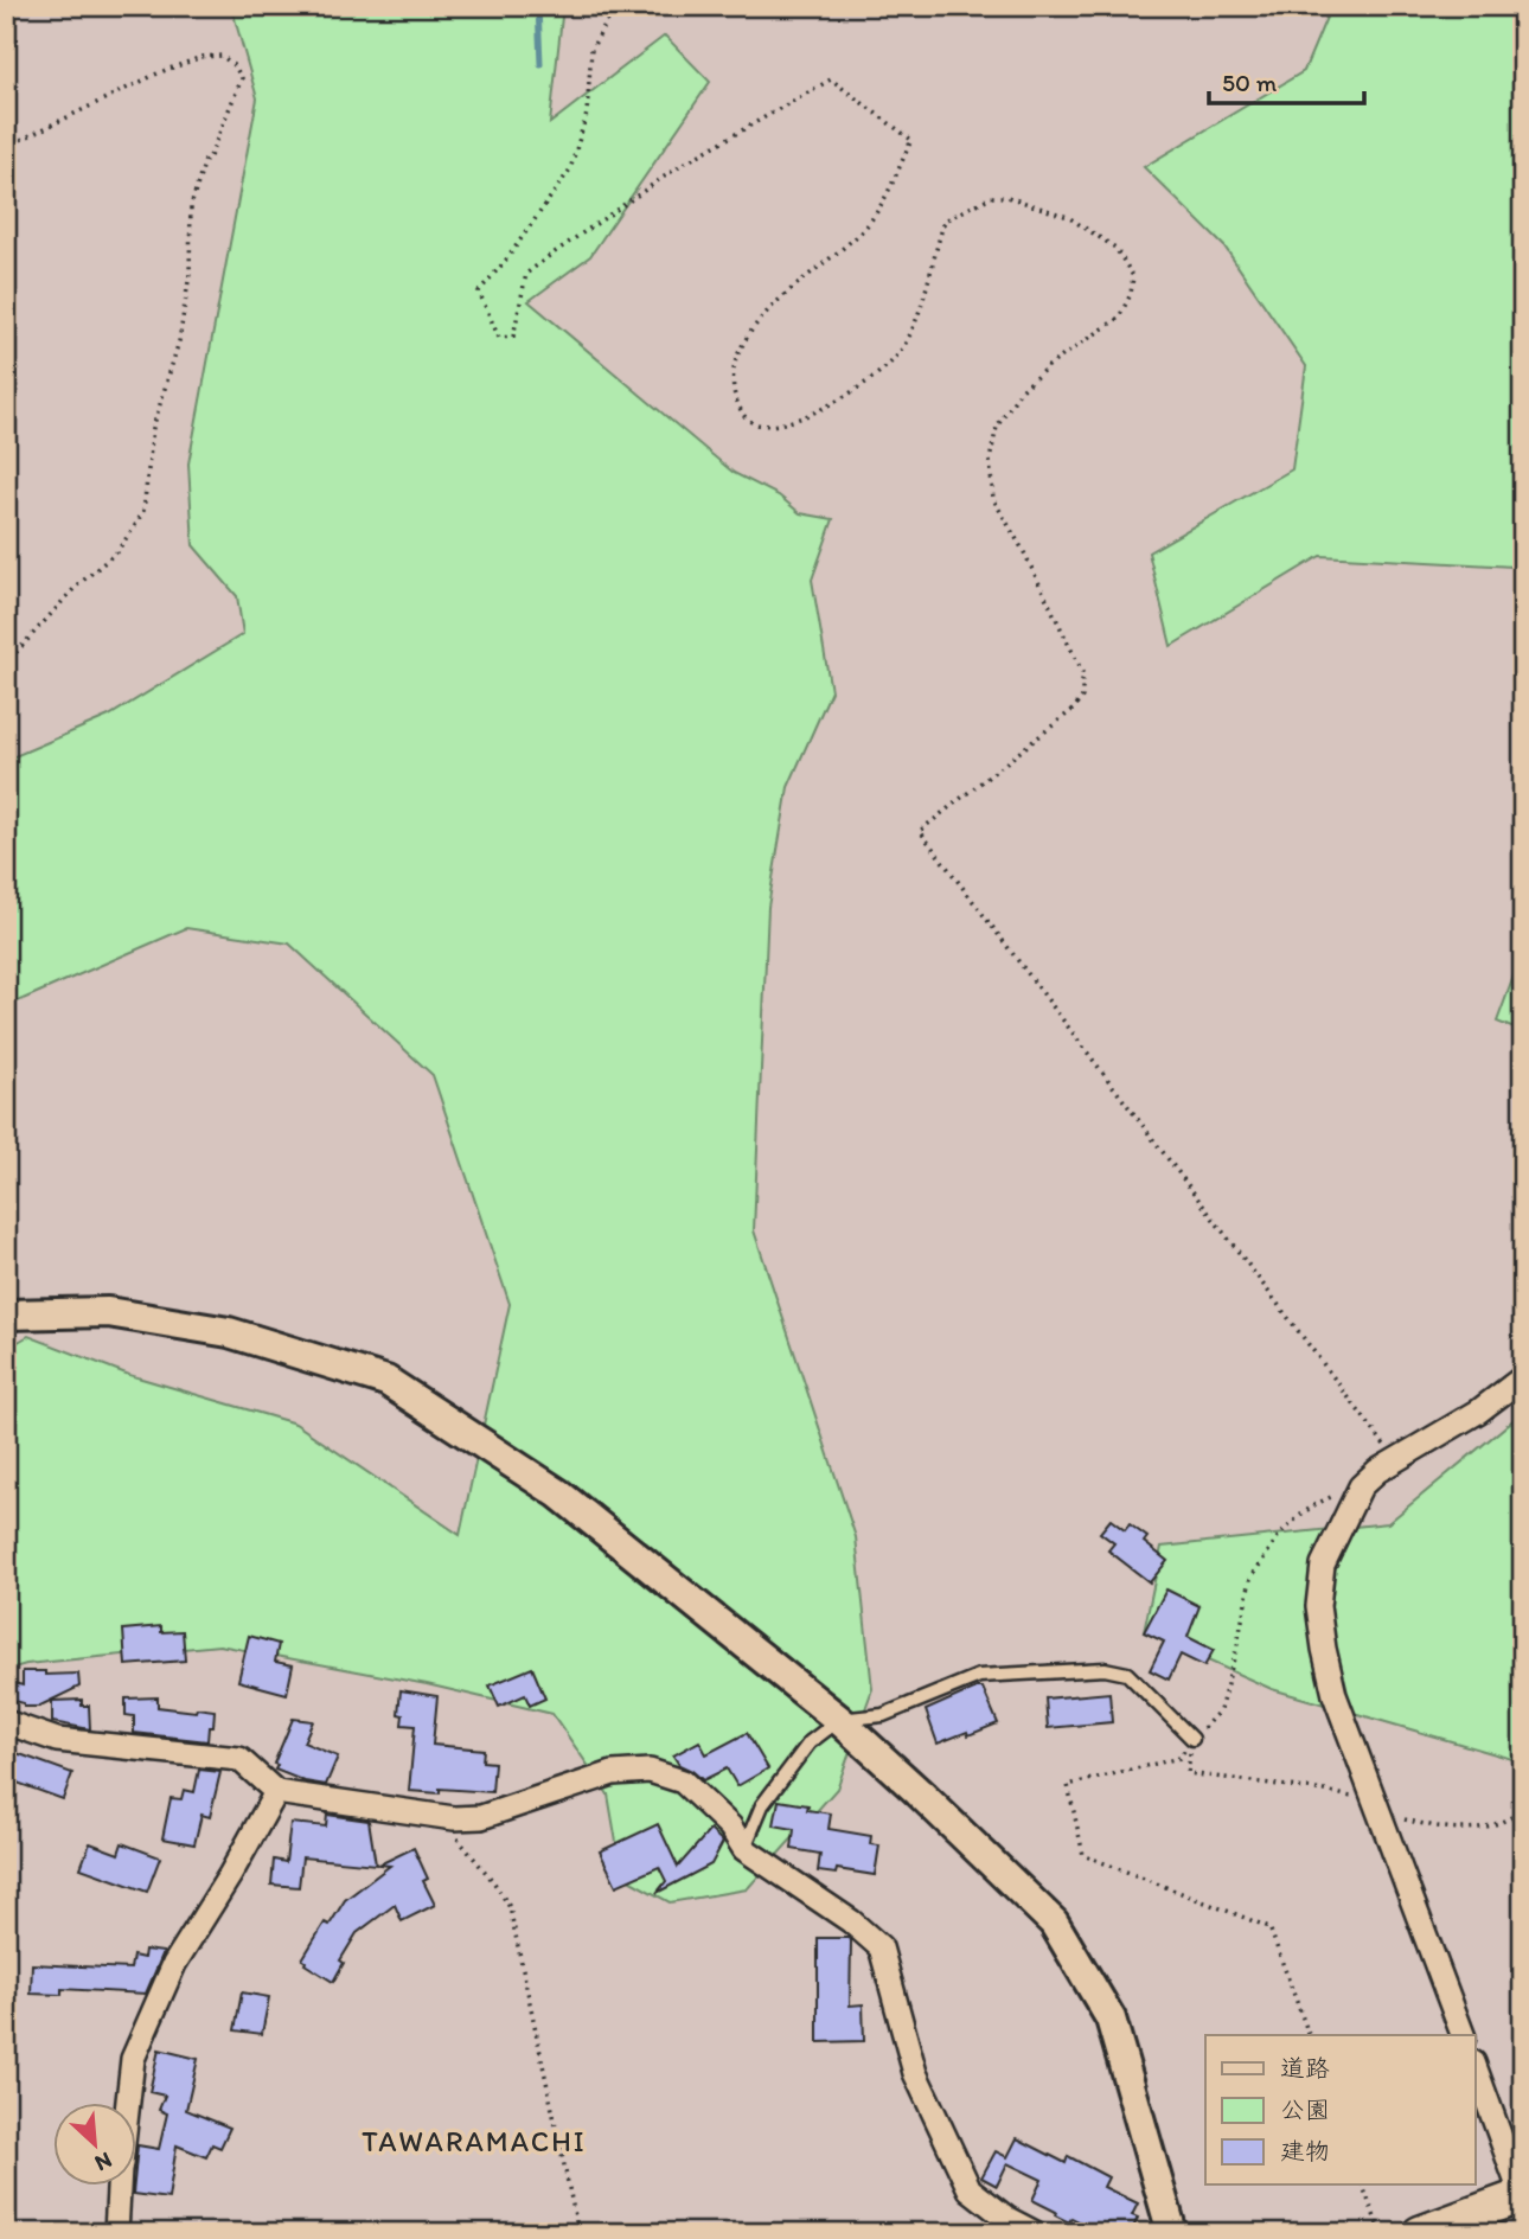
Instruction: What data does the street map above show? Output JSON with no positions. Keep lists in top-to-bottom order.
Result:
{
  "districts": ["TAWARAMACHI"],
  "legend": ["道路", "公園", "建物"],
  "scale_bar": "50 m",
  "north": "bottom right"
}
